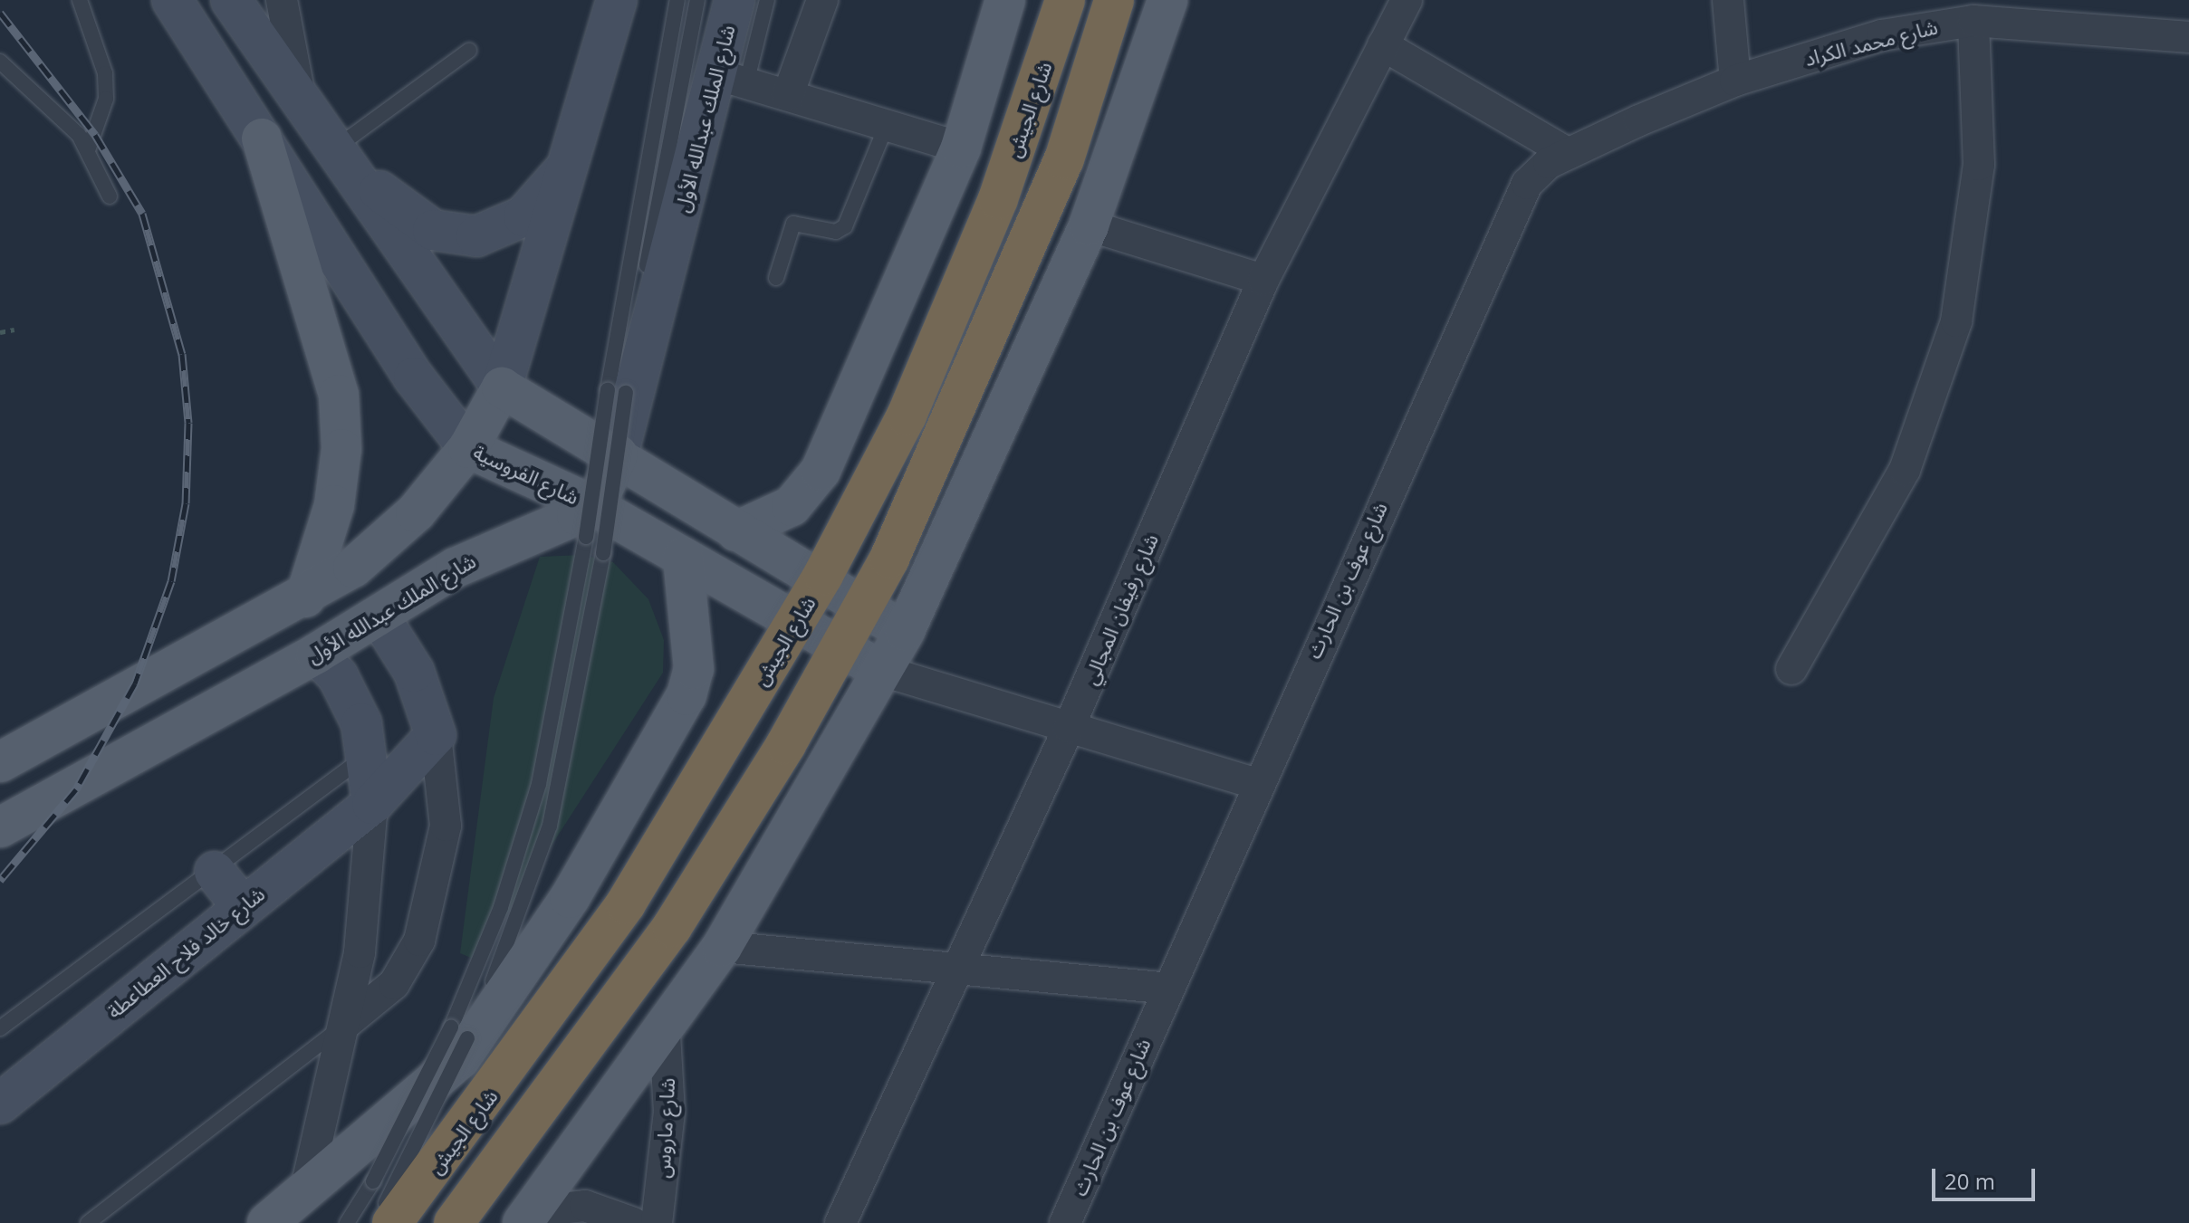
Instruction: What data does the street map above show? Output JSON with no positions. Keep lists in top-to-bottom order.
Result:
{
  "streets": {
    "highway": ["شارع الجيش"],
    "main road": ["شارع الملك عبدالله الأول", "شارع الفروسية", "شارع خالد فلاح العطاعطة"],
    "street": [
      "شارع محمد الكراد",
      "شارع عوف بن الحارث",
      "شارع رفيفان المجالي",
      "شارع ماروس"
    ]
  },
  "crossings": [
    ["شارع محمد الكراد", "شارع عوف بن الحارث"],
    ["شارع الملك عبدالله الأول", "شارع الفروسية"],
    ["شارع الفروسية", "شارع عوف بن الحارث"],
    ["شارع الفروسية", "شارع رفيفان المجالي"]
  ],
  "scale_bar": "20 m"
}
